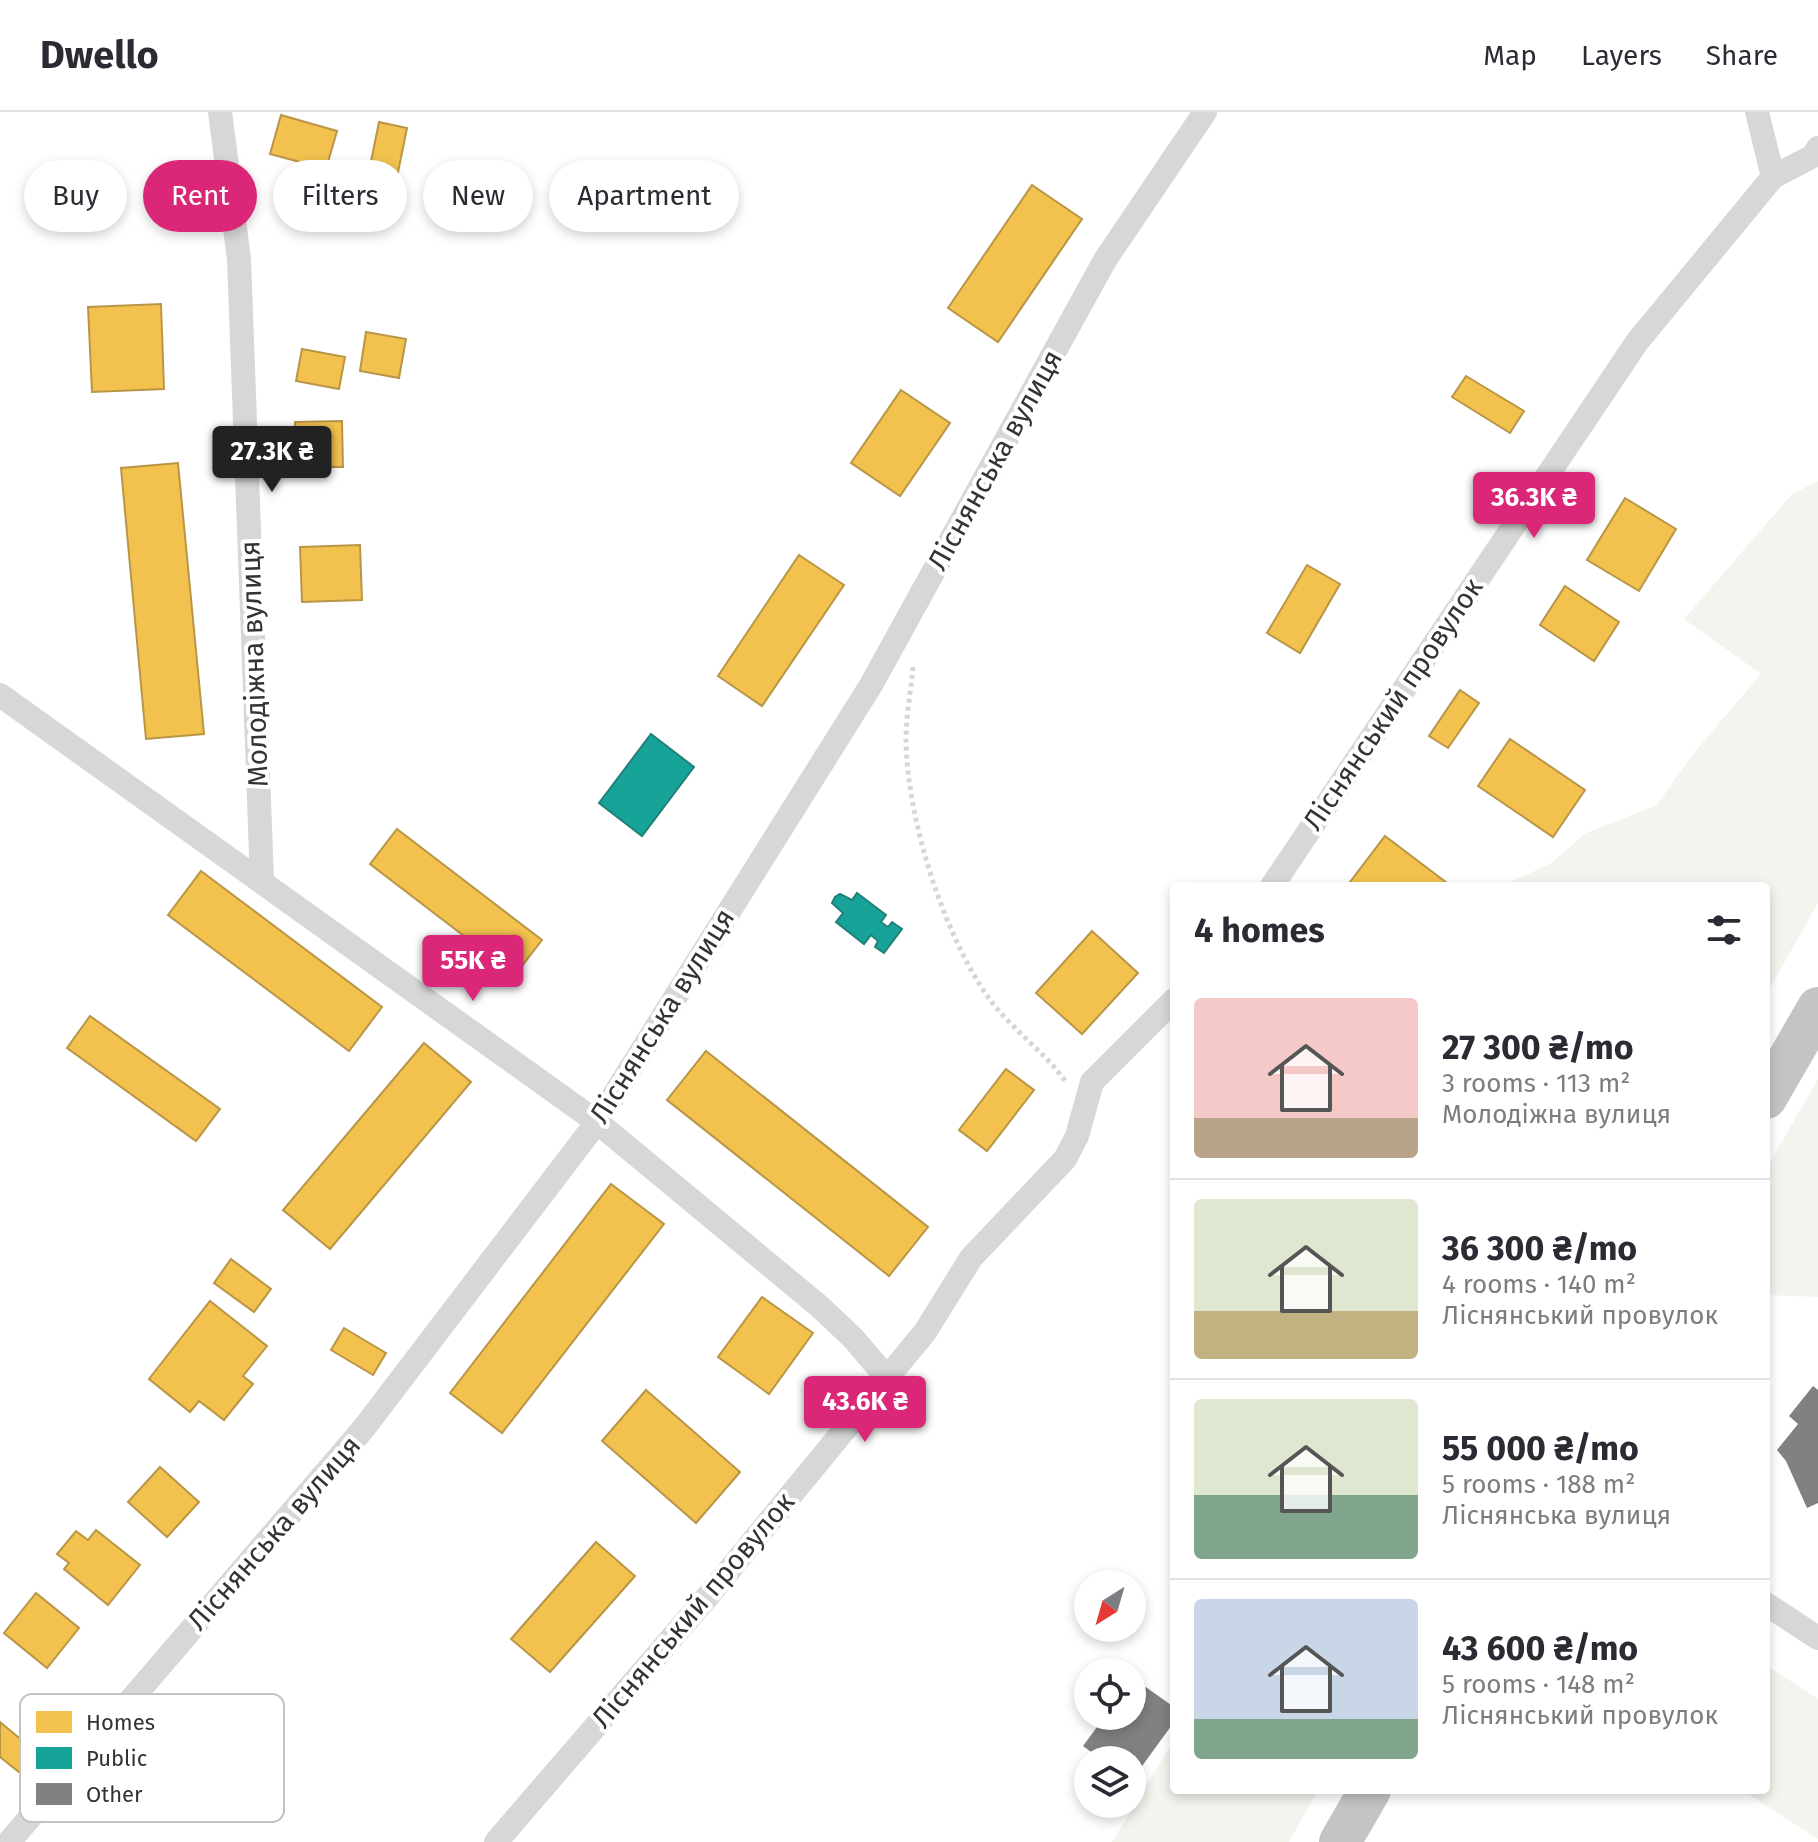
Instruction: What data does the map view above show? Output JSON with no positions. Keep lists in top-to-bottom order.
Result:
{
  "streets": {
    "street": ["Ліснянська вулиця", "Молодіжна вулиця", "Ліснянський провулок"]
  },
  "legend": ["Homes", "Public", "Other"],
  "north": "bottom left",
  "page": {
    "header": "Dwello",
    "nav": ["Map", "Layers", "Share"],
    "chip": [
      "Buy",
      "Rent",
      "Filters",
      "New",
      "Apartment"
    ],
    "price": [
      "27.3K ₴",
      "36.3K ₴",
      "55K ₴",
      "43.6K ₴"
    ],
    "heading": "4 homes",
    "list": [
      {
        "name": "27 300 ₴/mo",
        "note": "3 rooms · 113 m² · Молодіжна вулиця"
      },
      {
        "name": "36 300 ₴/mo",
        "note": "4 rooms · 140 m² · Ліснянський провулок"
      },
      {
        "name": "55 000 ₴/mo",
        "note": "5 rooms · 188 m² · Ліснянська вулиця"
      },
      {
        "name": "43 600 ₴/mo",
        "note": "5 rooms · 148 m² · Ліснянський провулок"
      }
    ]
  }
}
